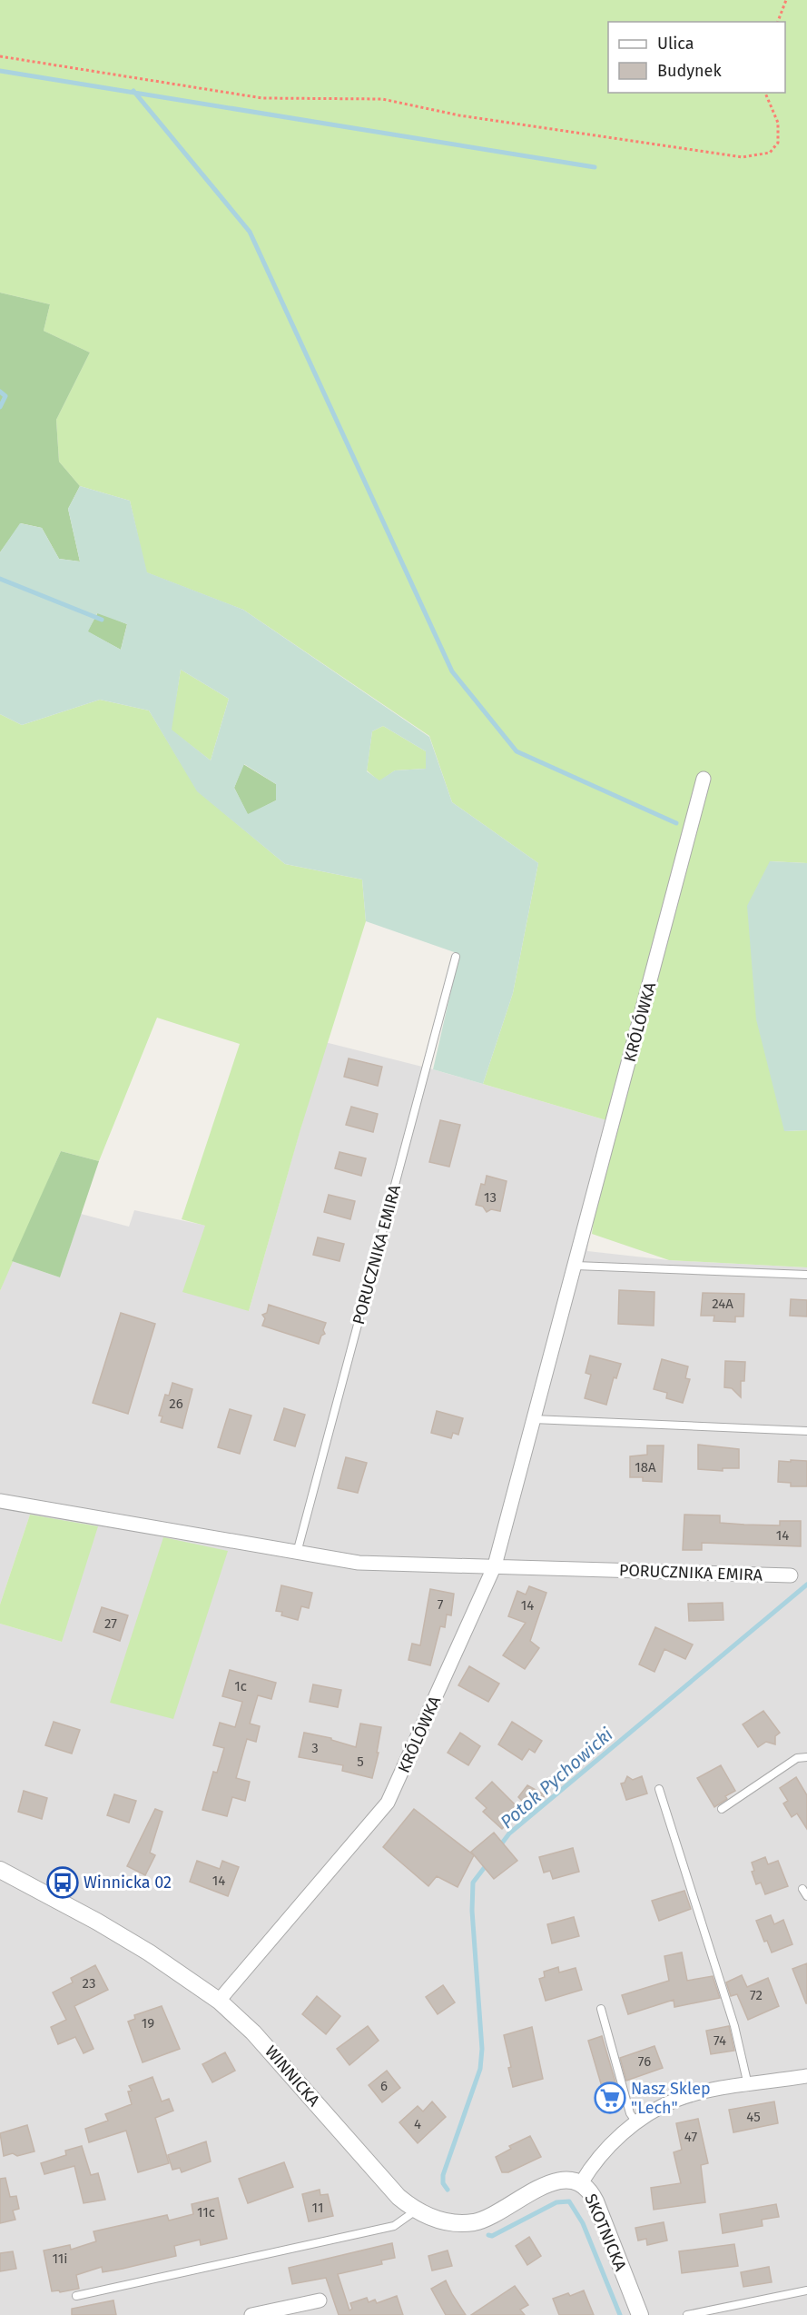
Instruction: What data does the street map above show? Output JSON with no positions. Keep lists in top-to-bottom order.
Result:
{
  "streets": {
    "street": [
      "KRÓLÓWKA",
      "PORUCZNIKA EMIRA",
      "WINNICKA",
      "SKOTNICKA"
    ]
  },
  "crossings": [
    ["KRÓLÓWKA", "PORUCZNIKA EMIRA"],
    ["KRÓLÓWKA", "WINNICKA"],
    ["WINNICKA", "SKOTNICKA"]
  ],
  "water": ["Potok Pychowicki"],
  "places": {
    "bus stop": ["Winnicka 02"],
    "supermarket": ["Nasz Sklep \"Lech\""]
  },
  "house_numbers": [
    "13",
    "24A",
    "26",
    "18A",
    "14",
    "7",
    "14",
    "27",
    "1c",
    "3",
    "5",
    "14",
    "23",
    "72",
    "19",
    "74",
    "76",
    "6",
    "45",
    "4",
    "47",
    "11",
    "11c",
    "11i"
  ],
  "legend": ["Ulica", "Budynek"]
}
